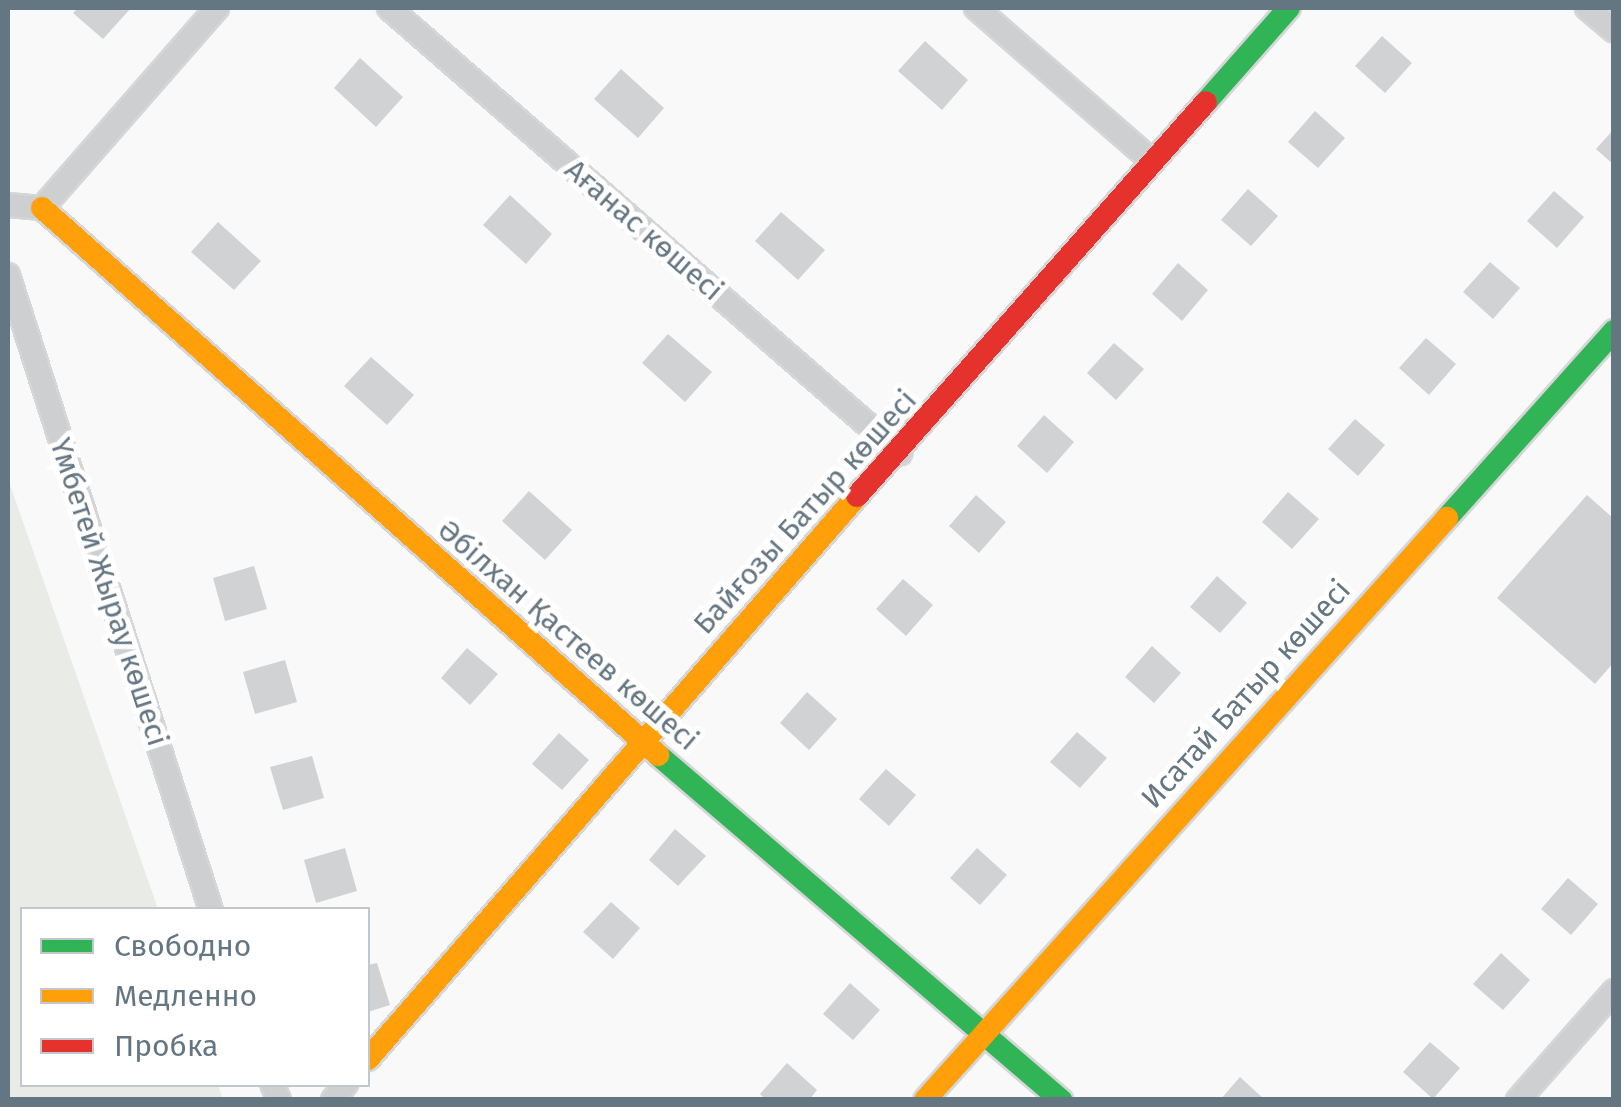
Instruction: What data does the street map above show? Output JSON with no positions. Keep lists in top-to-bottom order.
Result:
{
  "streets": {
    "street": [
      "Ағанас көшесі",
      "Байғозы Батыр көшесі",
      "Үмбетей Жырау көшесі",
      "Әбілхан Қастеев көшесі",
      "Исатай Батыр көшесі"
    ]
  },
  "crossings": [
    ["Ағанас көшесі", "Байғозы Батыр көшесі"],
    ["Байғозы Батыр көшесі", "Әбілхан Қастеев көшесі"],
    ["Әбілхан Қастеев көшесі", "Исатай Батыр көшесі"]
  ],
  "legend": ["Свободно", "Медленно", "Пробка"]
}
